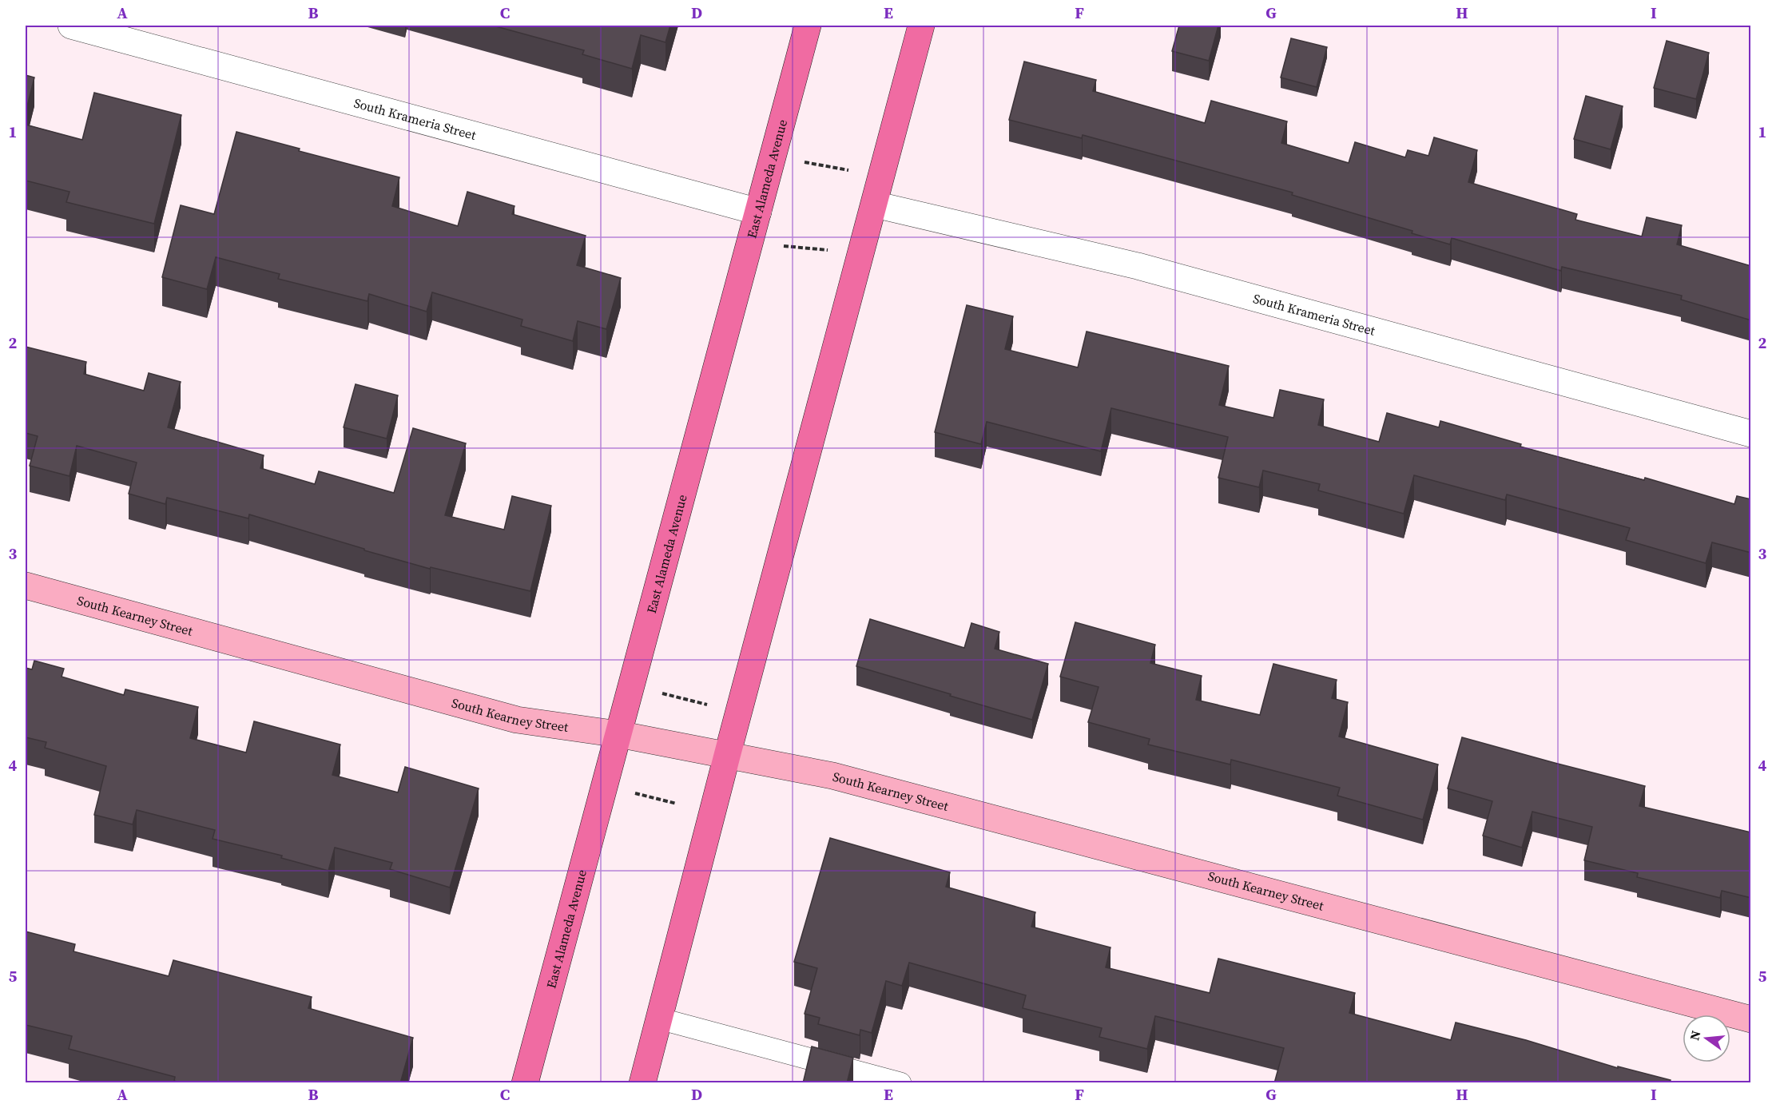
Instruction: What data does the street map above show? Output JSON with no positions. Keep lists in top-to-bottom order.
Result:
{
  "streets": {
    "main road": ["East Alameda Avenue"],
    "street": ["South Krameria Street", "South Kearney Street"]
  },
  "crossings": [
    ["South Krameria Street", "East Alameda Avenue"],
    ["East Alameda Avenue", "South Kearney Street"]
  ],
  "north": "left",
  "grid": {
    "columns": [
      "A",
      "B",
      "C",
      "D",
      "E",
      "F",
      "G",
      "H",
      "I"
    ],
    "rows": [
      "1",
      "2",
      "3",
      "4",
      "5"
    ]
  }
}
